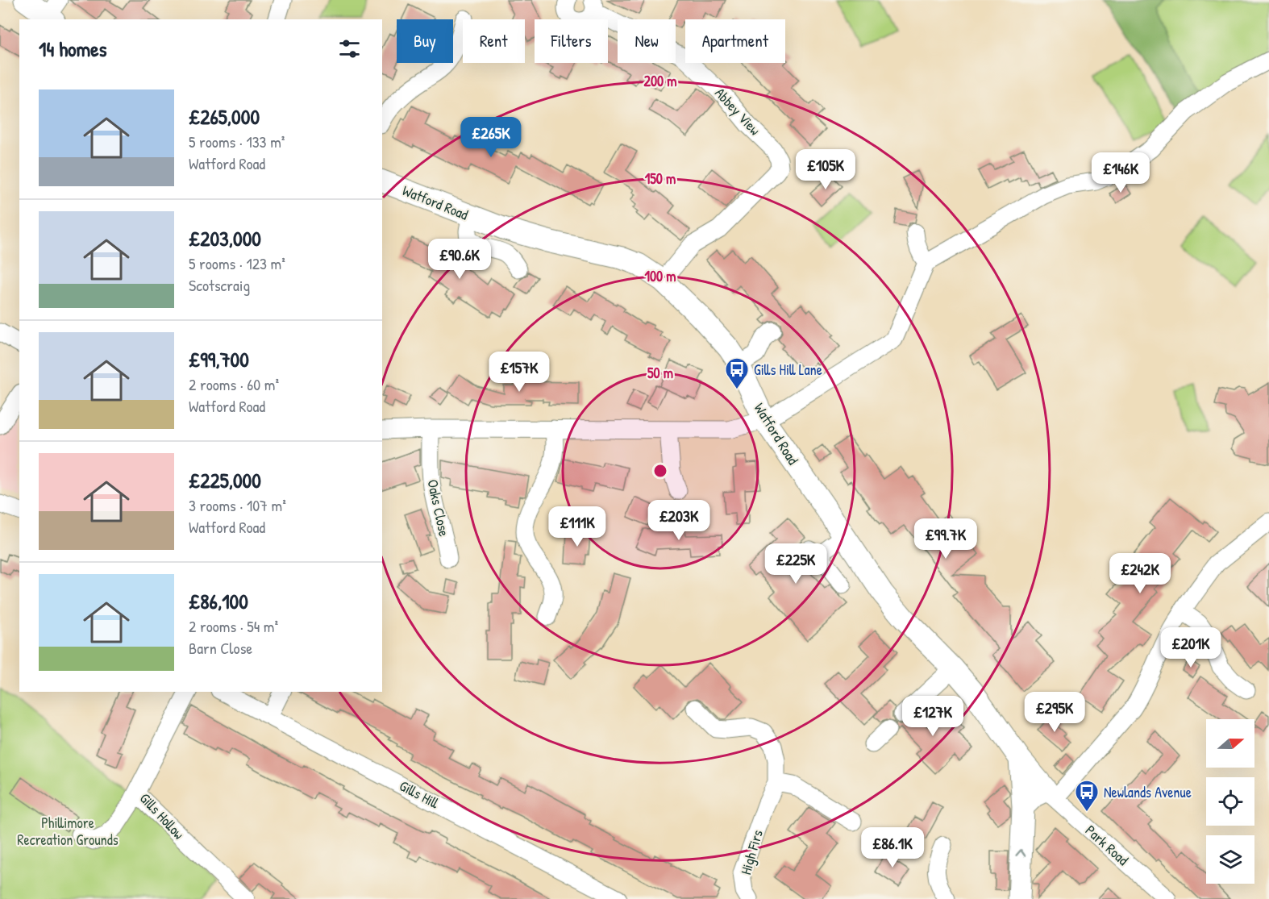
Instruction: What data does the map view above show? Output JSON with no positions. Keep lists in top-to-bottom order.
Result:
{
  "streets": {
    "main road": ["Watford Road"],
    "street": [
      "Abbey View",
      "Oaks Close",
      "Gills Hill",
      "Gills Hollow",
      "Park Road",
      "High Firs"
    ]
  },
  "crossings": [
    ["Abbey View", "Watford Road"],
    ["Watford Road", "Park Road"]
  ],
  "parks": ["Phillimore Recreation Grounds"],
  "places": {
    "bus stop": ["Gills Hill Lane", "Newlands Avenue"]
  },
  "north": "right",
  "page": {
    "chip": [
      "Buy",
      "Rent",
      "Filters",
      "New",
      "Apartment"
    ],
    "heading": "14 homes",
    "list": [
      {
        "name": "£265,000",
        "note": "5 rooms · 133 m² · Watford Road"
      },
      {
        "name": "£203,000",
        "note": "5 rooms · 123 m² · Scotscraig"
      },
      {
        "name": "£99,700",
        "note": "2 rooms · 60 m² · Watford Road"
      },
      {
        "name": "£225,000",
        "note": "3 rooms · 107 m² · Watford Road"
      },
      {
        "name": "£86,100",
        "note": "2 rooms · 54 m² · Barn Close"
      }
    ],
    "price": [
      "£265K",
      "£105K",
      "£146K",
      "£90.6K",
      "£157K",
      "£203K",
      "£111K",
      "£99.7K",
      "£225K",
      "£242K",
      "£201K",
      "£295K",
      "£127K",
      "£86.1K"
    ]
  },
  "rings": [
    "200 m",
    "150 m",
    "100 m",
    "50 m"
  ]
}
